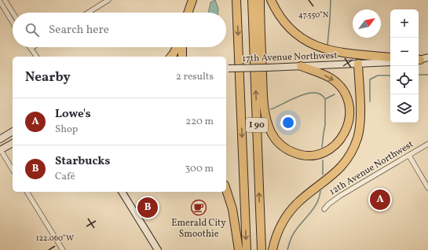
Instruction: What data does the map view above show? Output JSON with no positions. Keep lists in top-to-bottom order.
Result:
{
  "streets": {
    "highway": ["I 90"],
    "main road": ["17th Avenue Northwest"],
    "street": ["12th Avenue Northwest"]
  },
  "places": {
    "cafe": ["Emerald City Smoothie"]
  },
  "north": "top right",
  "page": {
    "map_buttons": ["+", "−"],
    "search": "Search here",
    "heading": ["Nearby", "2 results"],
    "list": [
      {
        "mark": "A",
        "name": "Lowe's",
        "note": "Shop",
        "value": "220 m"
      },
      {
        "mark": "B",
        "name": "Starbucks",
        "note": "Café",
        "value": "300 m"
      }
    ],
    "pins": ["A", "B"]
  },
  "coordinates": ["47.550°N", "122.060°W"]
}
